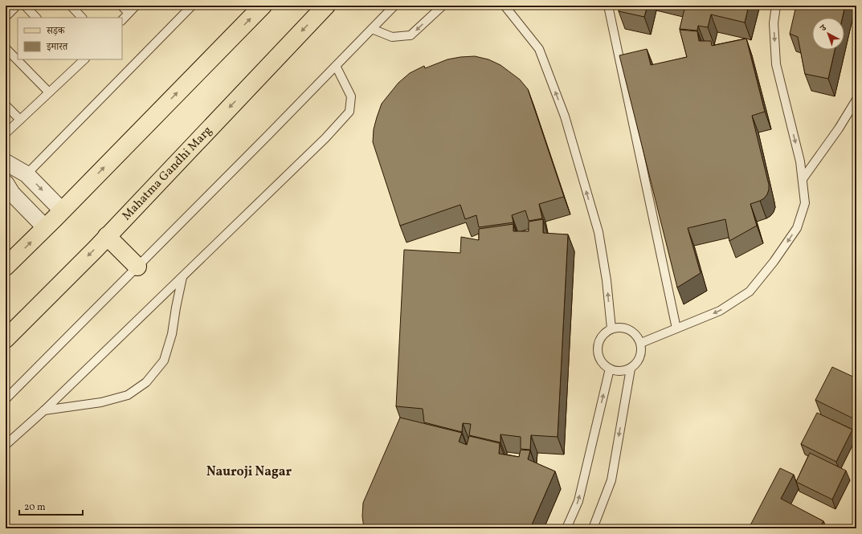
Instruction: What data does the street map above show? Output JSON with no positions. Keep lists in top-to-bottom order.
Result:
{
  "streets": {
    "main road": ["Mahatma Gandhi Marg"]
  },
  "districts": ["Nauroji Nagar"],
  "legend": ["सड़क", "इमारत"],
  "scale_bar": "20 m",
  "north": "top left"
}
